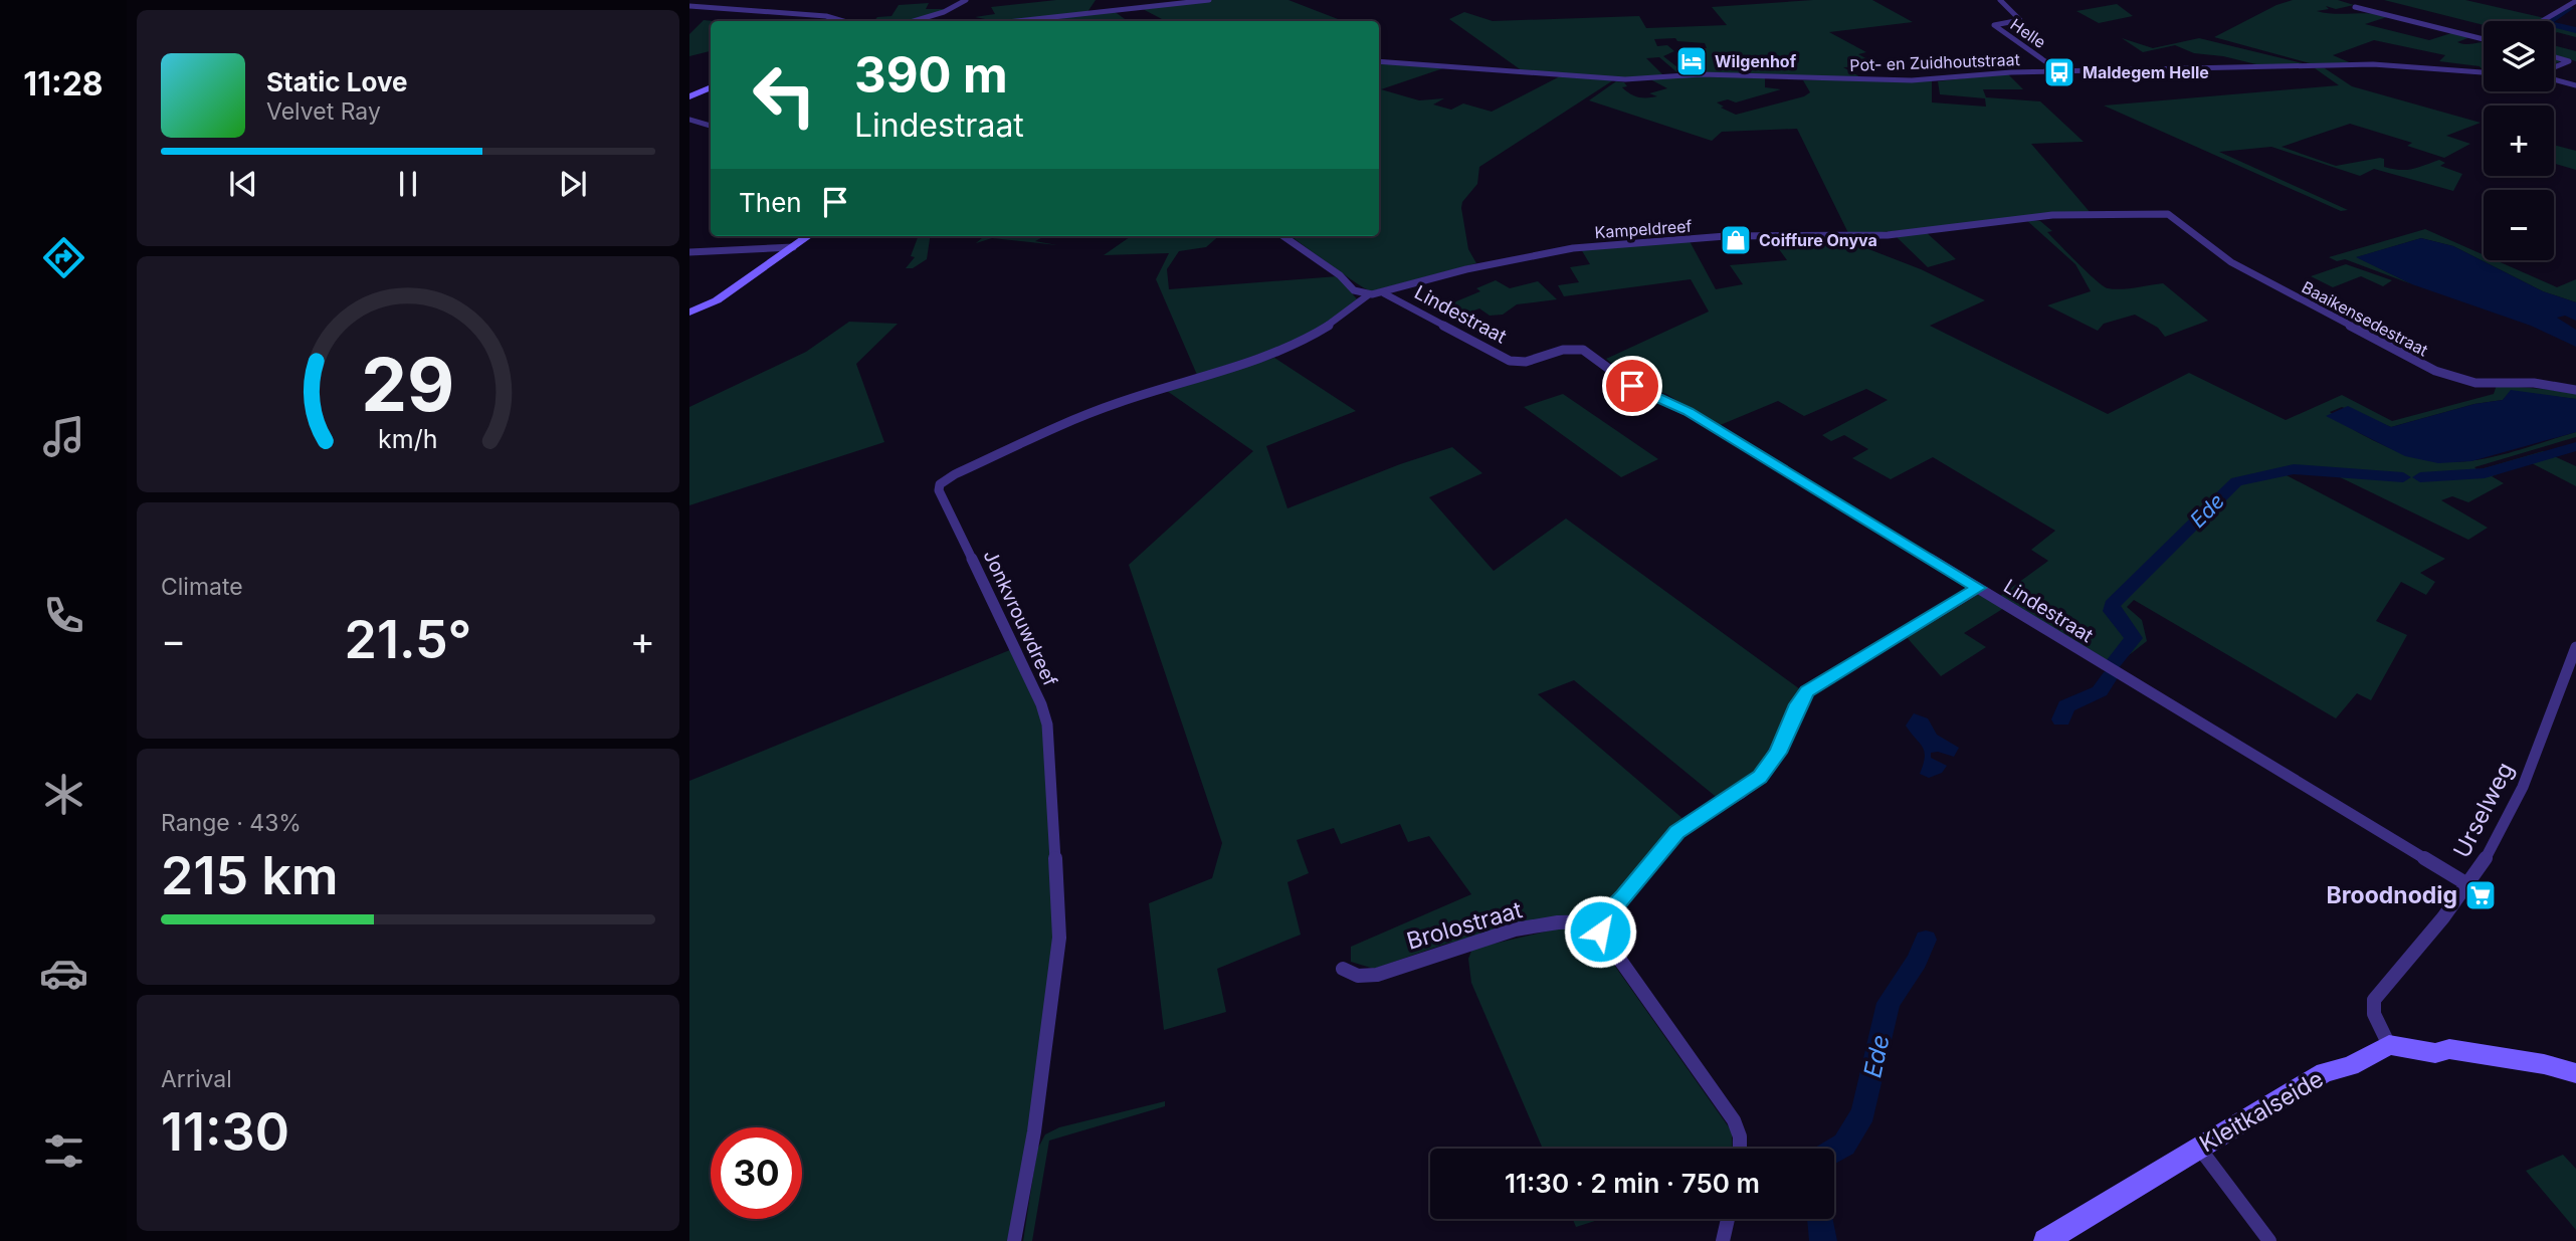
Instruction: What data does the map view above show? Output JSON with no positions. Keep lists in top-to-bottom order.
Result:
{
  "streets": {
    "street": [
      "Helle",
      "Pot- en Zuidhoutstraat",
      "Kampeldreef",
      "Lindestraat",
      "Baaikensedestraat",
      "Jonkvrouwdreef",
      "Urselweg",
      "Brolostraat",
      "Kleitkalseide"
    ]
  },
  "crossings": [
    ["Helle", "Pot- en Zuidhoutstraat"],
    ["Kampeldreef", "Lindestraat"],
    ["Kampeldreef", "Baaikensedestraat"],
    ["Lindestraat", "Jonkvrouwdreef"],
    ["Lindestraat", "Urselweg"],
    ["Urselweg", "Kleitkalseide"]
  ],
  "water": ["Ede"],
  "places": {
    "hotel": ["Wilgenhof"],
    "bus stop": ["Maldegem Helle"],
    "shop": ["Coiffure Onyva"],
    "supermarket": ["Broodnodig"]
  },
  "page": {
    "tabs": "11:28",
    "map_buttons": ["+", "−"],
    "turn": ["390 m", "Lindestraat"],
    "song": ["Static Love", "Velvet Ray"],
    "then": "Then",
    "tile": [
      "Climate",
      ["Range · 43%", "215 km"],
      ["Arrival", "11:30"]
    ],
    "heat": ["−", "21.5°", "+"],
    "limit": "30",
    "trip": "11:30 · 2 min · 750 m",
    "gauge": ["29", "km/h"]
  }
}
